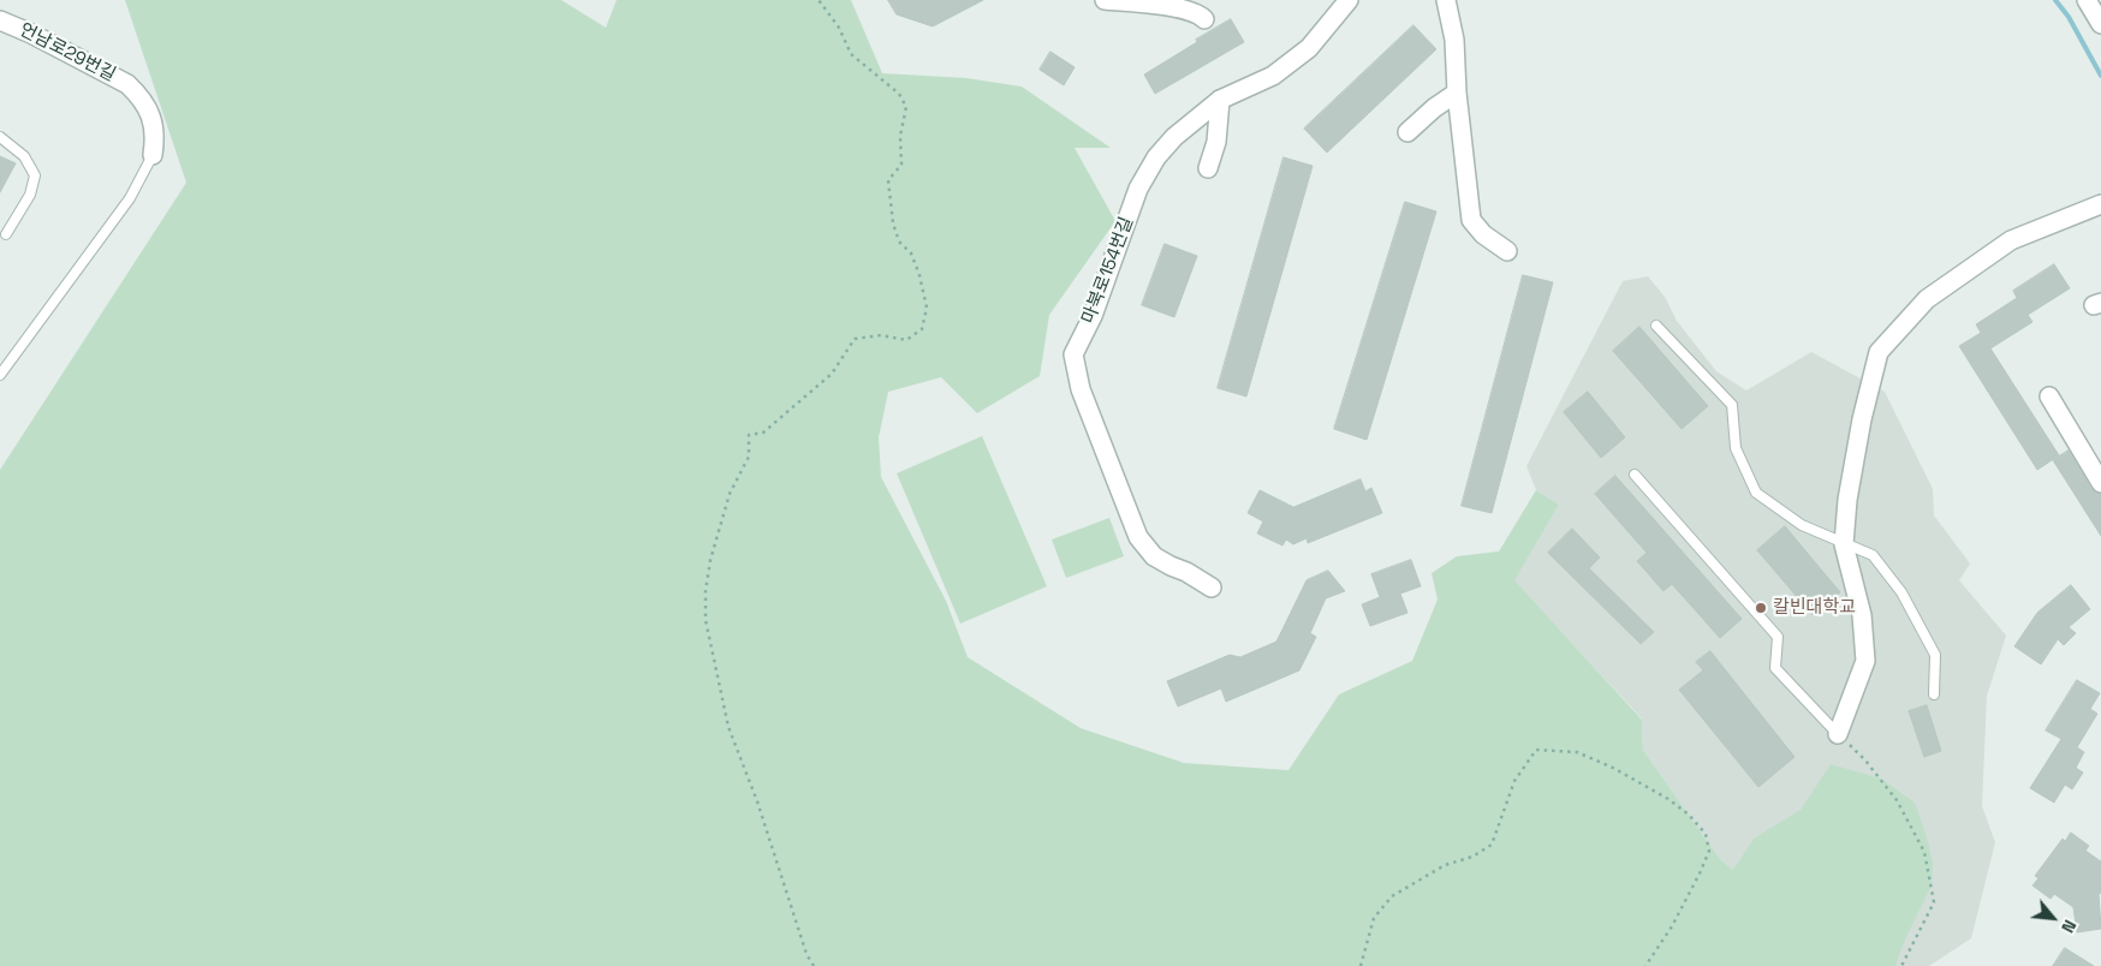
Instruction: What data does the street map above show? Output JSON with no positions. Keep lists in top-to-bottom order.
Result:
{
  "streets": {
    "street": ["언남로29번길", "마북로154번길"]
  },
  "places": ["칼빈대학교"],
  "north": "bottom right"
}
